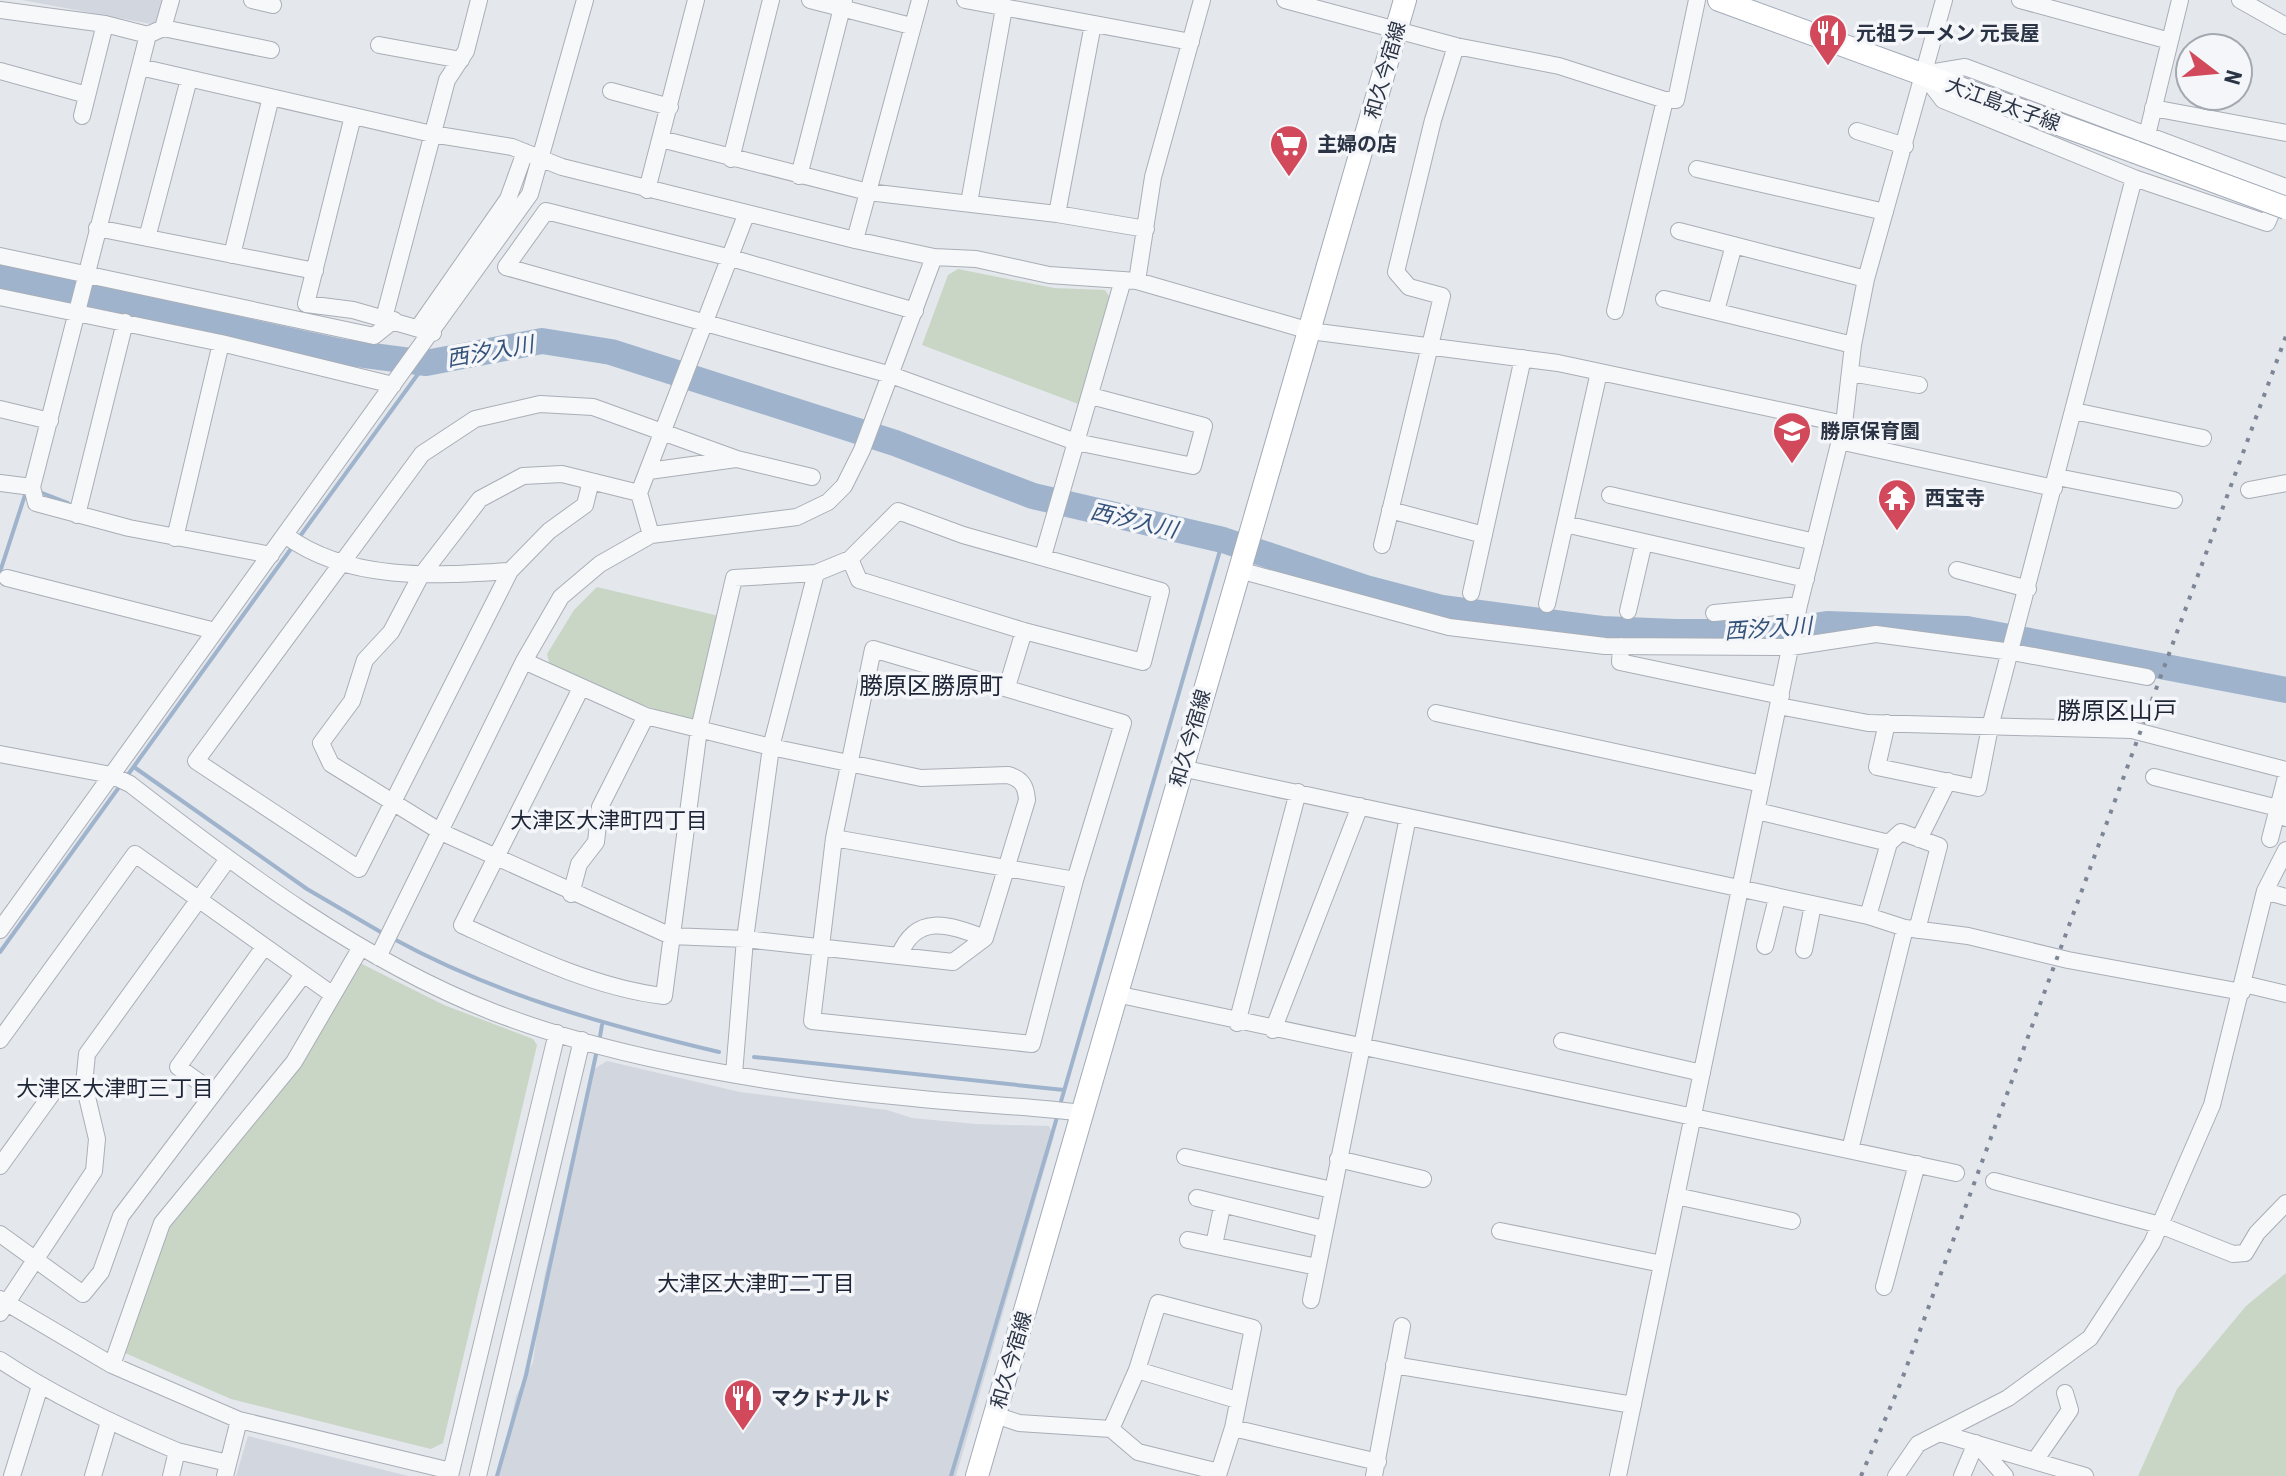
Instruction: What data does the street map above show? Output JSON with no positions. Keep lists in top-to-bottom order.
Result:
{
  "streets": {
    "main road": ["和久今宿線", "大江島太子線"]
  },
  "districts": [
    "勝原区勝原町",
    "勝原区山戸",
    "大津区大津町四丁目",
    "大津区大津町三丁目",
    "大津区大津町二丁目"
  ],
  "water": ["西汐入川"],
  "places": {
    "restaurant": ["元祖ラーメン 元長屋", "マクドナルド"],
    "supermarket": ["主婦の店"],
    "school or university": ["勝原保育園"],
    "temple": ["西宝寺"]
  },
  "north": "right"
}
